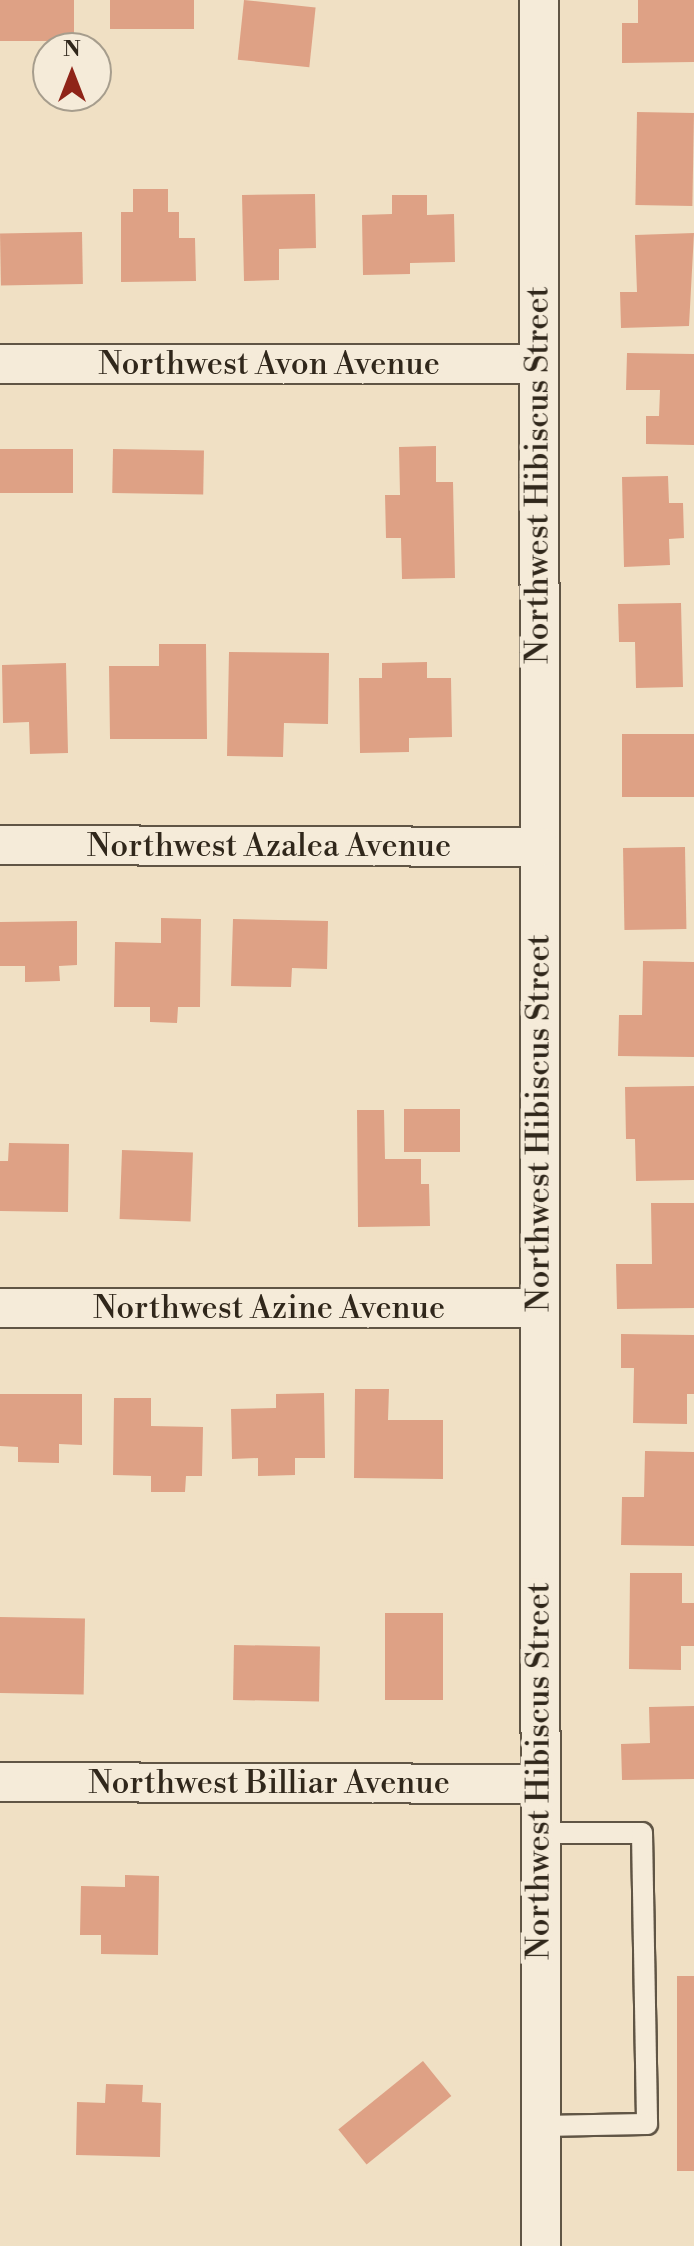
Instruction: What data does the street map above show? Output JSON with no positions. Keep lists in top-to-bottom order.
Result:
{
  "streets": {
    "street": [
      "Northwest Avon Avenue",
      "Northwest Hibiscus Street",
      "Northwest Azalea Avenue",
      "Northwest Azine Avenue",
      "Northwest Billiar Avenue"
    ]
  },
  "crossings": [
    ["Northwest Avon Avenue", "Northwest Hibiscus Street"],
    ["Northwest Hibiscus Street", "Northwest Azalea Avenue"],
    ["Northwest Hibiscus Street", "Northwest Azine Avenue"],
    ["Northwest Hibiscus Street", "Northwest Billiar Avenue"]
  ],
  "north": "top"
}
